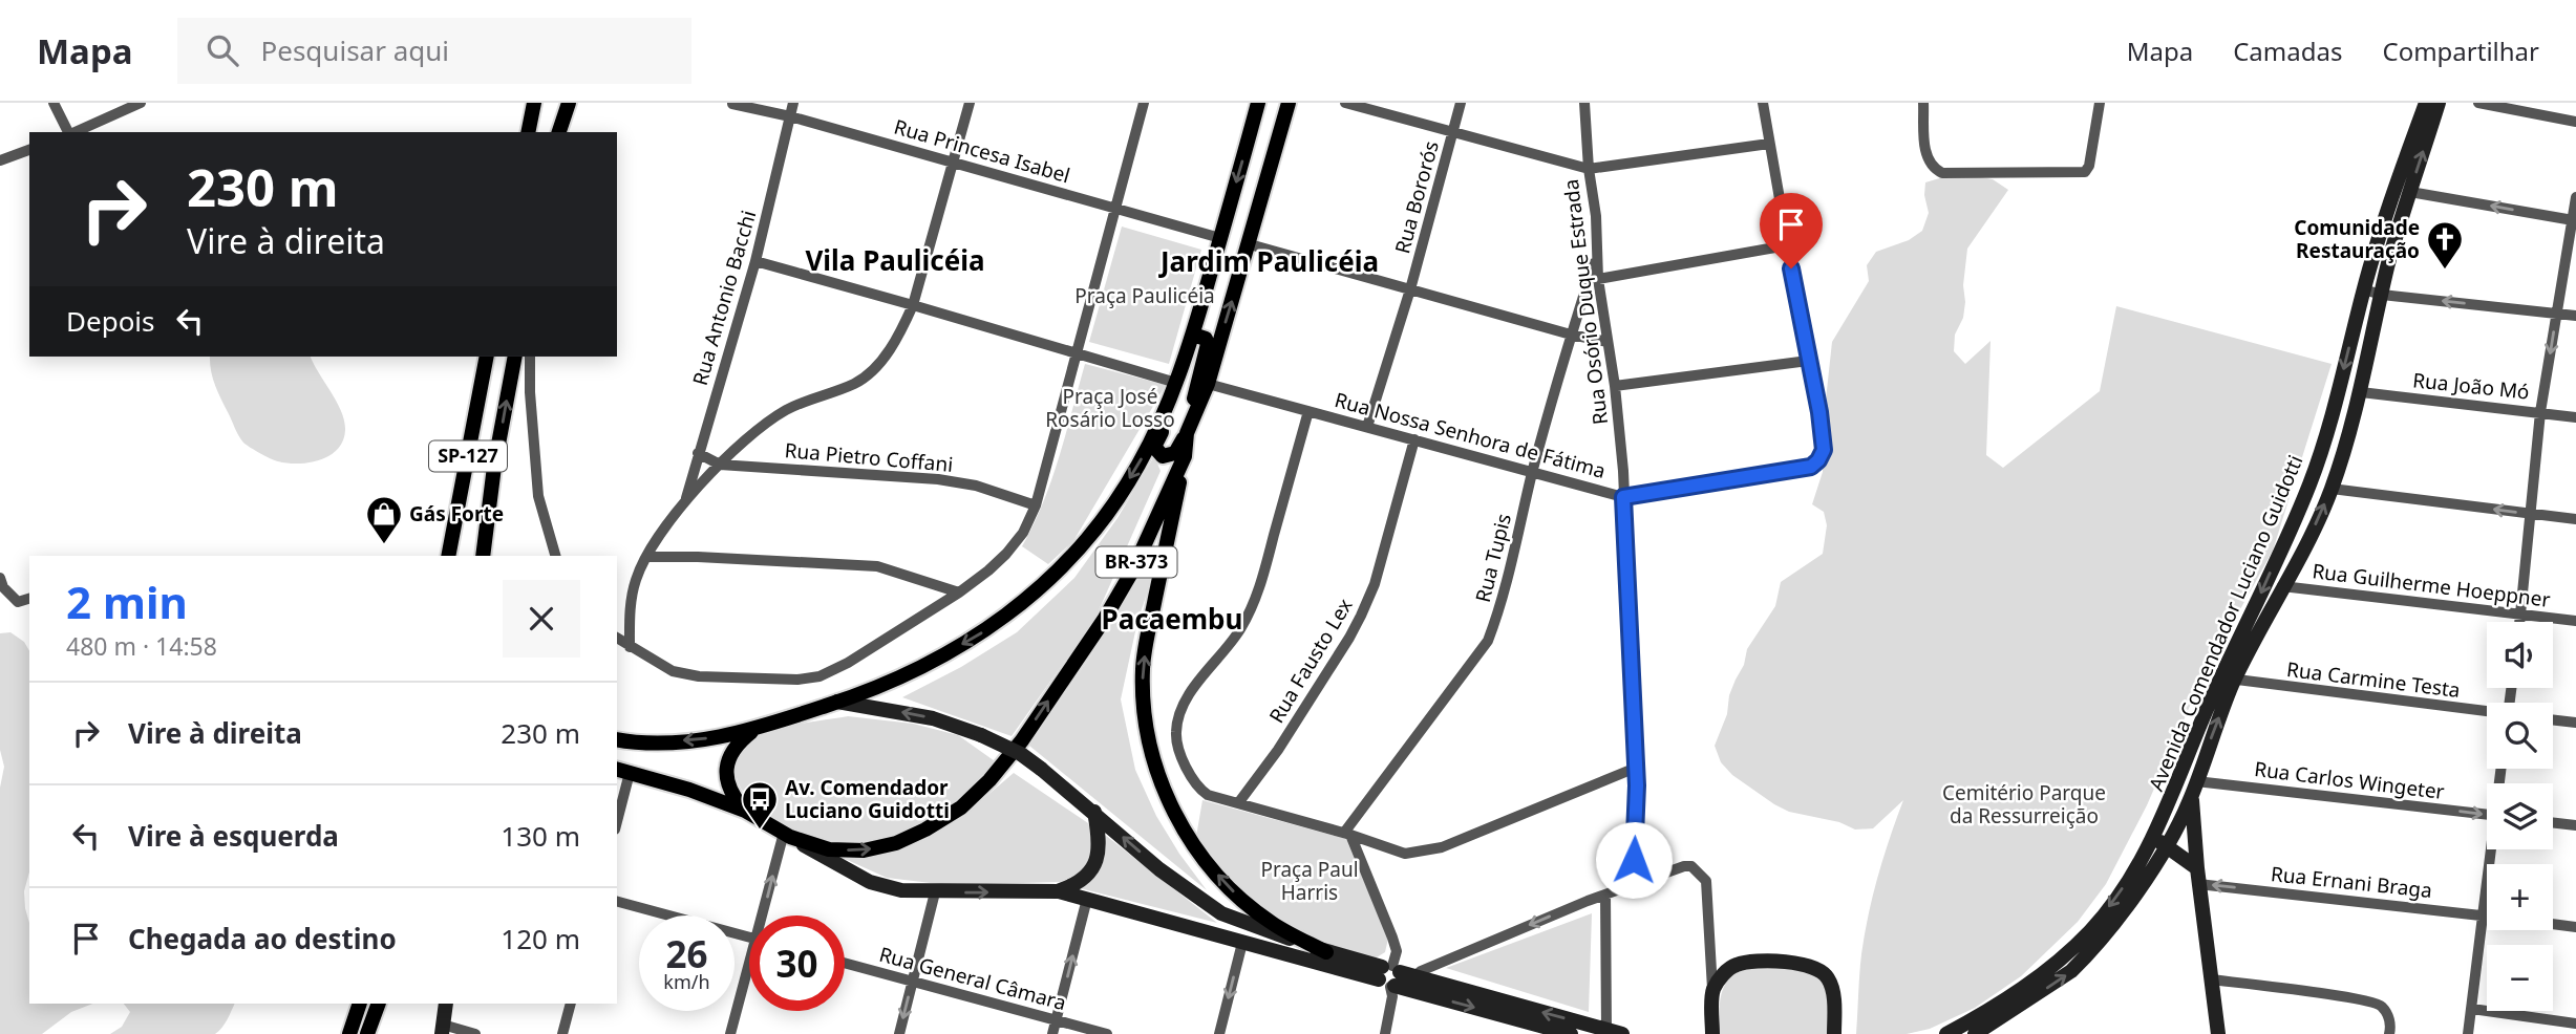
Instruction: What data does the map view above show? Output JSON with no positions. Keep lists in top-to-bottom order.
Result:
{
  "streets": {
    "main road": ["SP-127", "BR-373", "Avenida Comendador Luciano Guidotti"],
    "street": [
      "Rua Princesa Isabel",
      "Rua Bororós",
      "Rua Antonio Bacchi",
      "Rua Osório Duque Estrada",
      "Rua João Mó",
      "Rua Nossa Senhora de Fátima",
      "Rua Pietro Coffani",
      "Rua Tupis",
      "Rua Guilherme Hoeppner",
      "Rua Fausto Lex",
      "Rua Carmine Testa",
      "Rua Carlos Wingeter",
      "Rua Ernani Braga",
      "Rua General Câmara"
    ]
  },
  "crossings": [
    ["Rua Princesa Isabel", "Rua Antonio Bacchi"],
    ["Rua Princesa Isabel", "BR-373"],
    ["Rua Bororós", "Rua Nossa Senhora de Fátima"],
    ["Rua Antonio Bacchi", "Rua Pietro Coffani"],
    ["Rua Osório Duque Estrada", "Rua Nossa Senhora de Fátima"],
    ["Rua Osório Duque Estrada", "Rua Tupis"],
    ["Rua João Mó", "Avenida Comendador Luciano Guidotti"],
    ["Rua Nossa Senhora de Fátima", "Rua Tupis"],
    ["Rua Nossa Senhora de Fátima", "BR-373"],
    ["Rua Nossa Senhora de Fátima", "Rua Fausto Lex"],
    ["Rua Guilherme Hoeppner", "Avenida Comendador Luciano Guidotti"],
    ["Avenida Comendador Luciano Guidotti", "Rua Carmine Testa"],
    ["Avenida Comendador Luciano Guidotti", "Rua Carlos Wingeter"]
  ],
  "one_way": ["Rua Carlos Wingeter", "Rua Ernani Braga"],
  "districts": ["Vila Paulicéia", "Jardim Paulicéia", "Pacaembu"],
  "parks": [
    "Praça Paulicéia",
    "Praça José Rosário Losso",
    "Cemitério Parque da Ressurreição",
    "Praça Paul Harris"
  ],
  "places": {
    "church": ["Comunidade Restauração"],
    "shop": ["Gás Forte"],
    "bus stop": ["Av. Comendador Luciano Guidotti"]
  },
  "page": {
    "header": "Mapa",
    "search": "Pesquisar aqui",
    "nav": ["Mapa", "Camadas", "Compartilhar"],
    "turn": ["230 m", "Vire à direita"],
    "then": "Depois",
    "heading": ["2 min", "480 m · 14:58"],
    "map_buttons": ["+", "−"],
    "list": [
      {
        "name": "Vire à direita",
        "value": "230 m"
      },
      {
        "name": "Vire à esquerda",
        "value": "130 m"
      },
      {
        "name": "Chegada ao destino",
        "value": "120 m"
      }
    ],
    "speed": "26 km/h",
    "limit": "30"
  }
}
